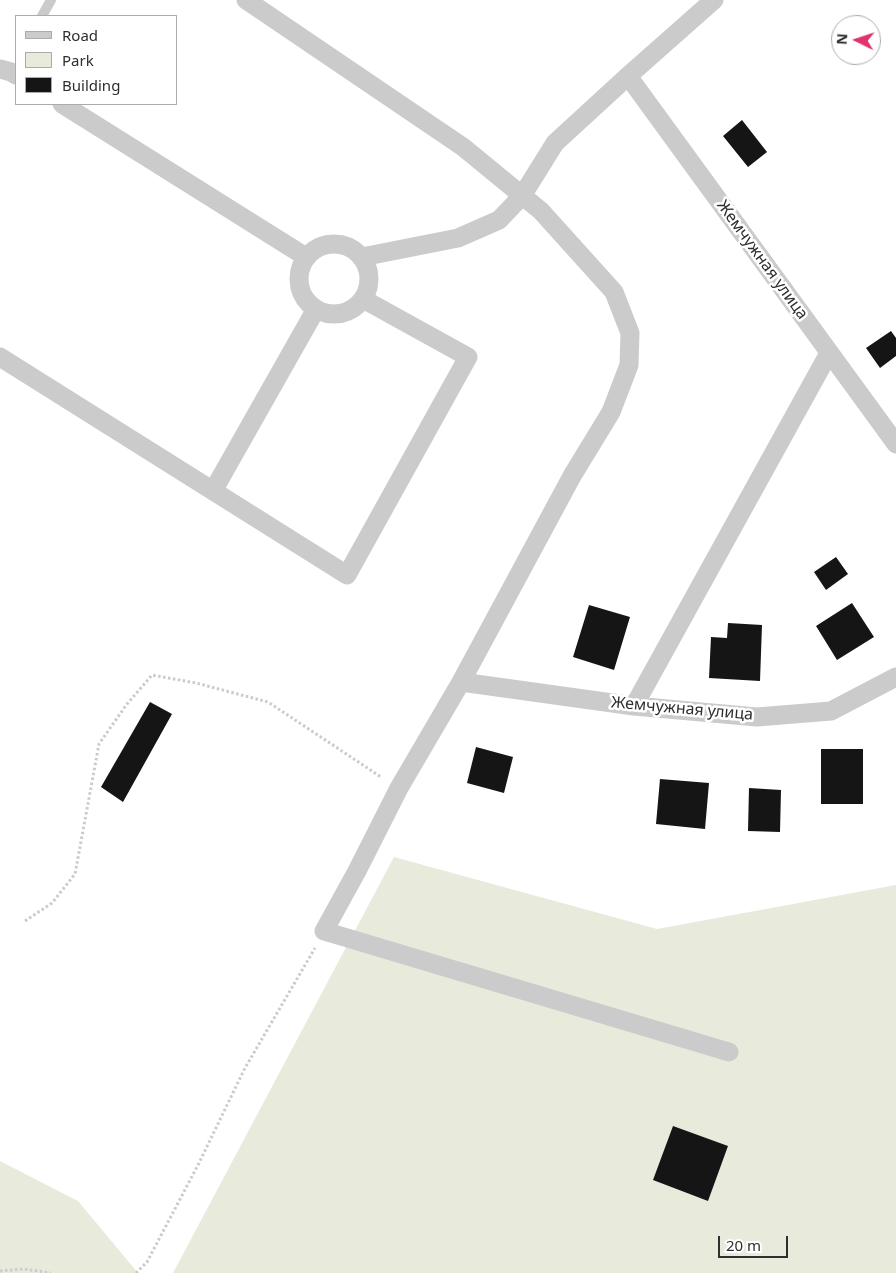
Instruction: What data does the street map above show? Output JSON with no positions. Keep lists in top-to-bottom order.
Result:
{
  "streets": {
    "street": ["Жемчужная улица"]
  },
  "legend": ["Road", "Park", "Building"],
  "scale_bar": "20 m",
  "north": "left"
}
